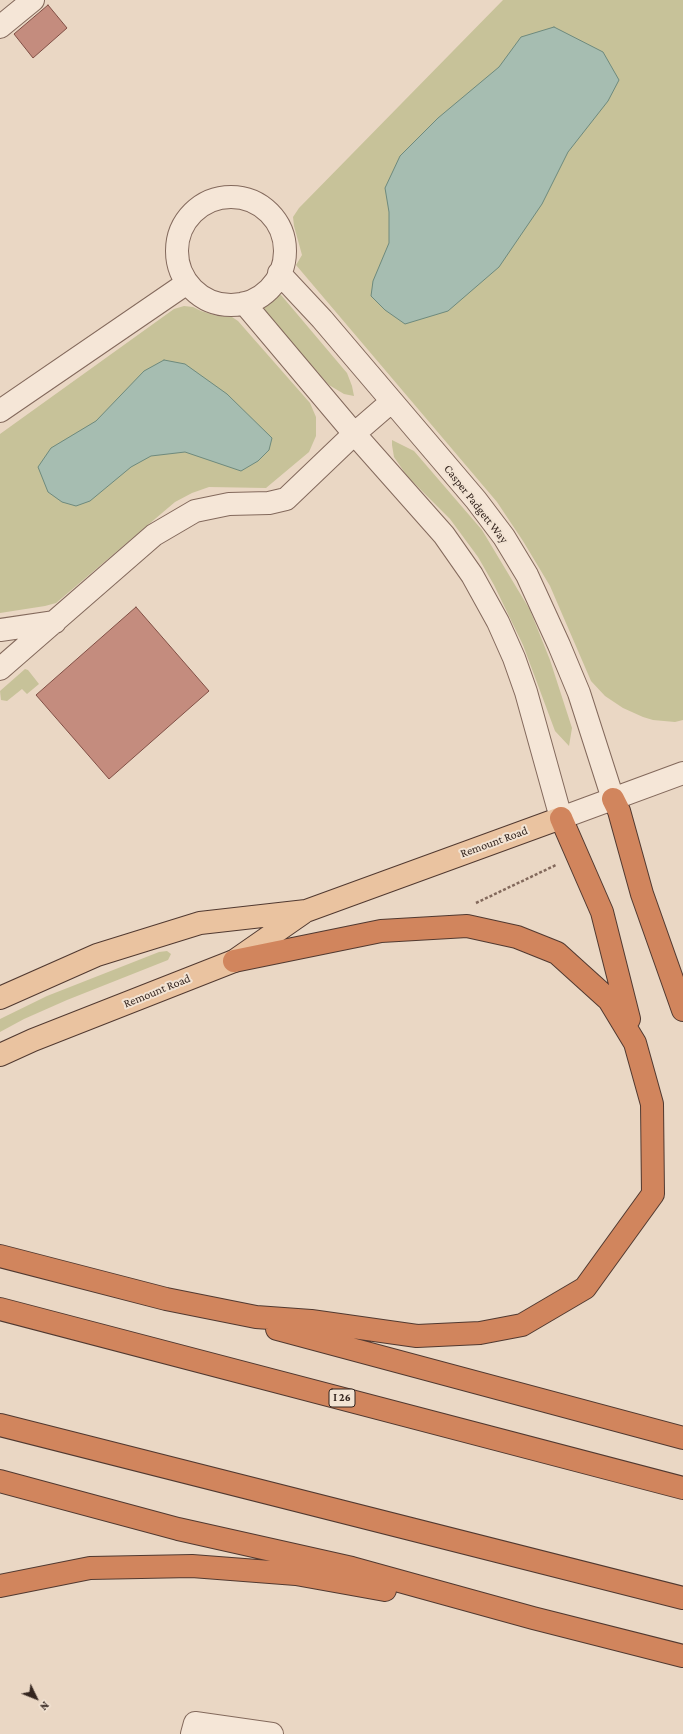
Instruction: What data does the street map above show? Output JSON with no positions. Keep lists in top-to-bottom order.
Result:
{
  "streets": {
    "highway": ["I 26"],
    "main road": ["Remount Road"],
    "street": ["Casper Padgett Way"]
  },
  "crossings": [
    ["Casper Padgett Way", "Remount Road"]
  ],
  "north": "bottom right"
}
